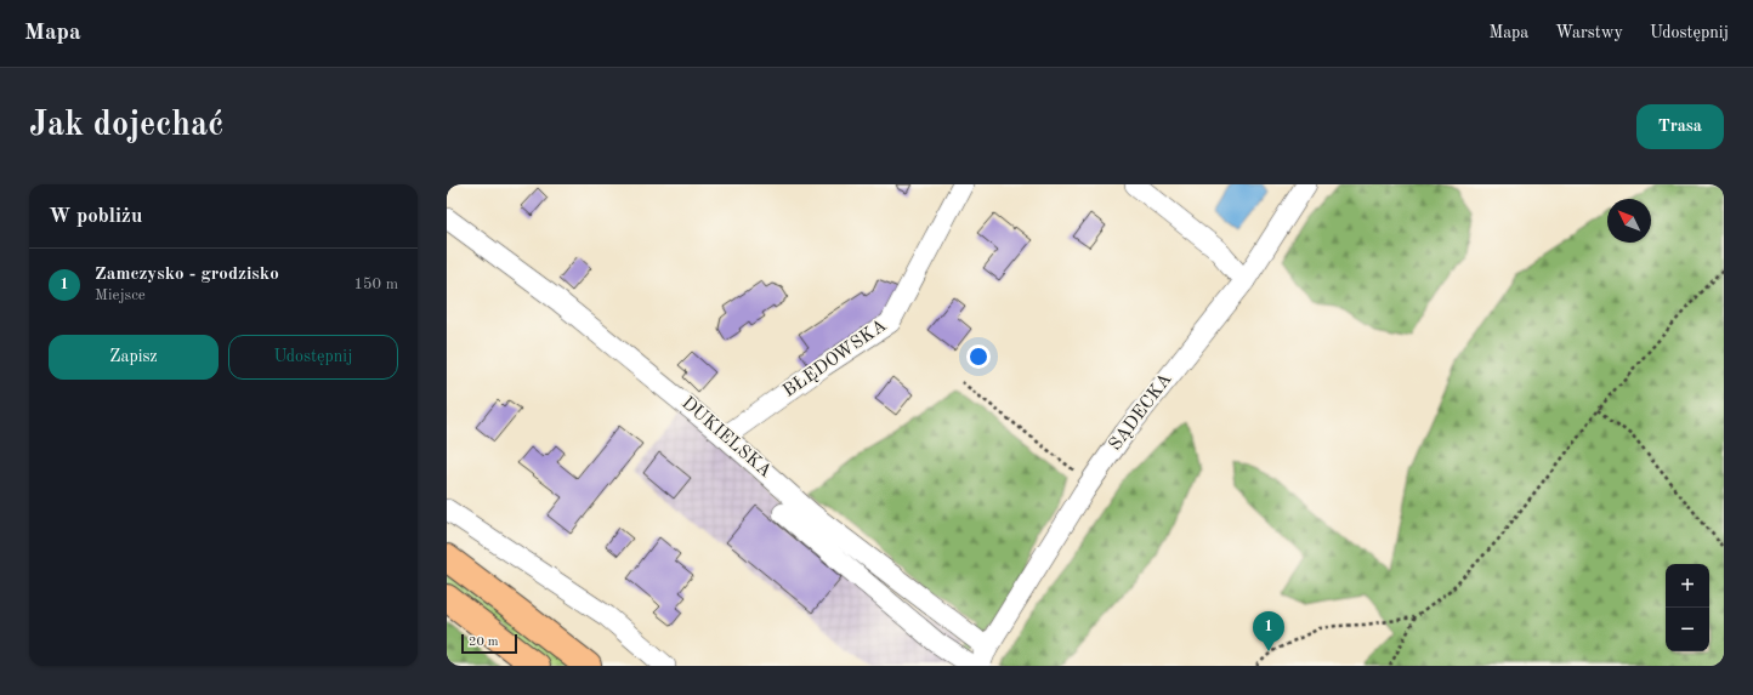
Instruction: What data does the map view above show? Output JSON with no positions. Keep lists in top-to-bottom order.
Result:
{
  "streets": {
    "street": ["BŁĘDOWSKA", "SĄDECKA", "DUKIELSKA"]
  },
  "crossings": [
    ["BŁĘDOWSKA", "DUKIELSKA"],
    ["SĄDECKA", "DUKIELSKA"]
  ],
  "scale_bar": "20 m",
  "north": "top left",
  "page": {
    "header": "Mapa",
    "nav": ["Mapa", "Warstwy", "Udostępnij"],
    "buttons": [
      "Trasa",
      ["Zapisz", "Udostępnij"]
    ],
    "title": "Jak dojechać",
    "heading": "W pobliżu",
    "list": [
      {
        "mark": "1",
        "name": "Zamczysko - grodzisko",
        "note": "Miejsce",
        "value": "150 m"
      }
    ],
    "map_buttons": ["+", "−"],
    "pins": "1",
    "scale": "20 m"
  }
}
